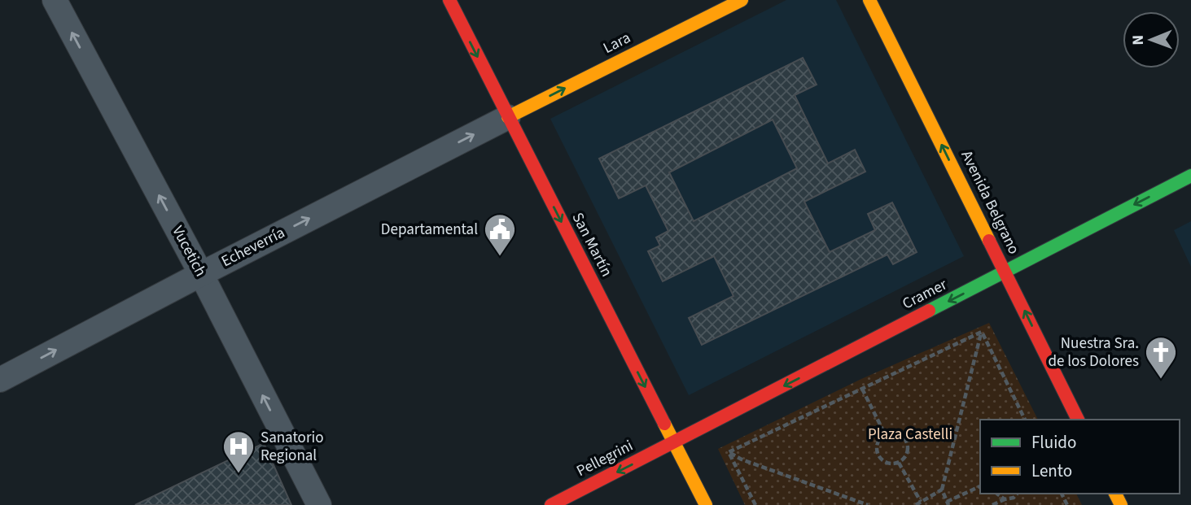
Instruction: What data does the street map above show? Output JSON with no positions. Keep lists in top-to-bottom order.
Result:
{
  "streets": {
    "main road": [
      "Lara",
      "Avenida Belgrano",
      "San Martín",
      "Cramer",
      "Pellegrini"
    ],
    "street": ["Echeverría", "Vucetich"]
  },
  "crossings": [
    ["Lara", "San Martín"],
    ["Lara", "Echeverría"],
    ["Avenida Belgrano", "Cramer"],
    ["San Martín", "Echeverría"],
    ["San Martín", "Cramer"],
    ["San Martín", "Pellegrini"],
    ["Echeverría", "Vucetich"],
    ["Cramer", "Pellegrini"]
  ],
  "one_way": [
    "Lara",
    "Avenida Belgrano",
    "San Martín",
    "Echeverría",
    "Vucetich",
    "Cramer",
    "Pellegrini"
  ],
  "parks": ["Plaza Castelli"],
  "places": {
    "public building": ["Departamental"],
    "church": ["Nuestra Sra. de los Dolores"],
    "hospital": ["Sanatorio Regional"]
  },
  "legend": ["Fluido", "Lento"],
  "north": "left"
}
